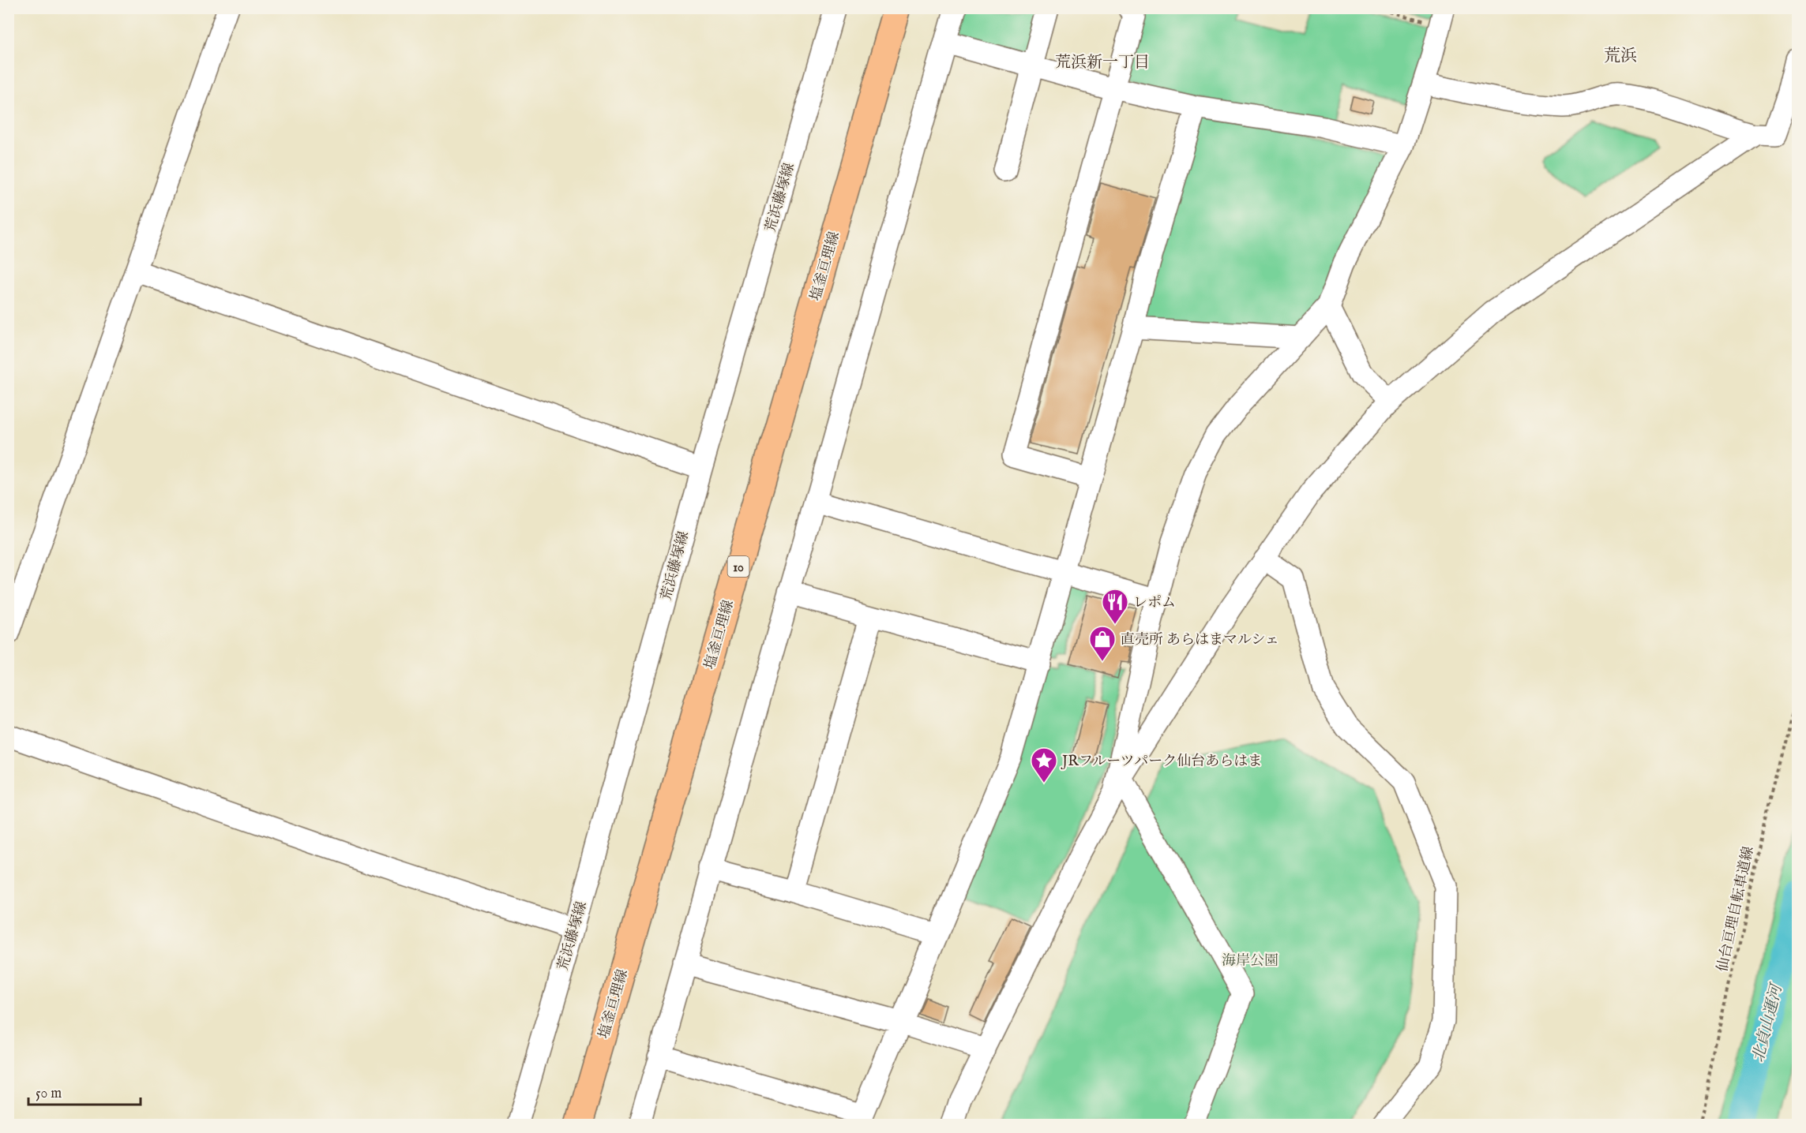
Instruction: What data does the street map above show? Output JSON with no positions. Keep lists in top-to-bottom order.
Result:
{
  "streets": {
    "main road": ["塩釜亘理線", "10"],
    "street": ["荒浜藤塚線"],
    "path": ["仙台亘理自転車道線"]
  },
  "districts": ["荒浜", "荒浜新一丁目"],
  "water": ["北貞山運河"],
  "parks": ["海岸公園"],
  "places": {
    "restaurant": ["レポム"],
    "shop": ["直売所 あらはまマルシェ"],
    "place": ["JRフルーツパーク仙台あらはま"]
  },
  "scale_bar": "50 m"
}
